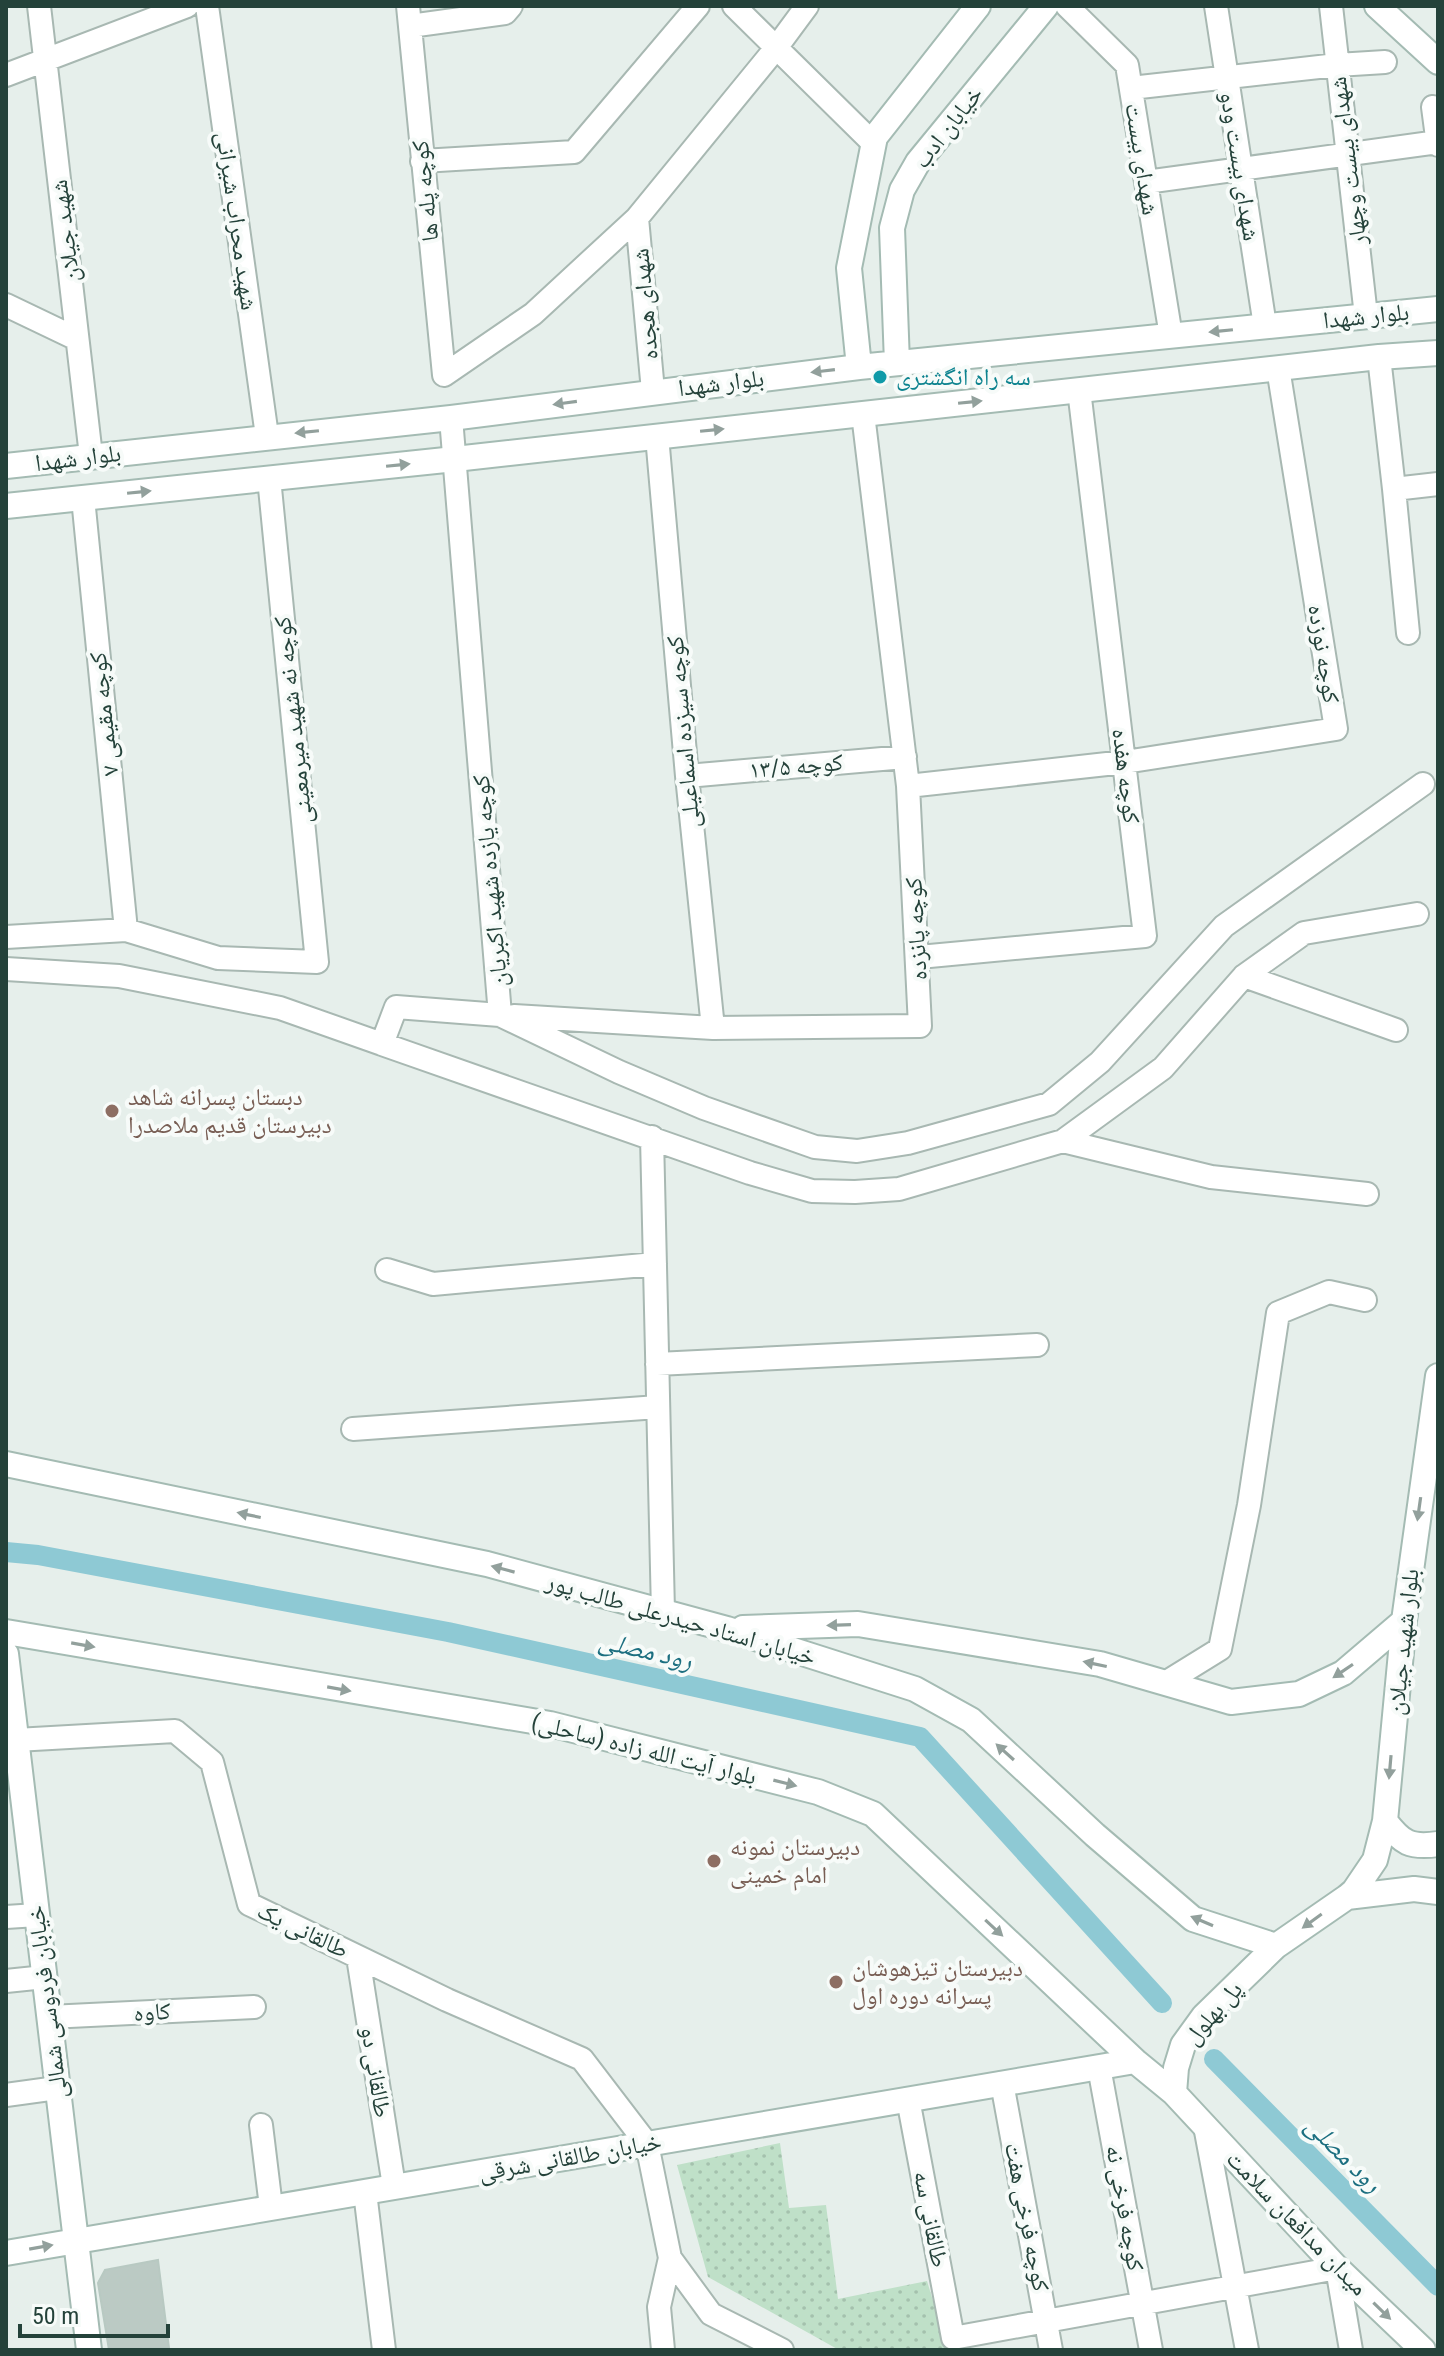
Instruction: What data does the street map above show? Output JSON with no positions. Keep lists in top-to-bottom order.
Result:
{
  "streets": {
    "main road": [
      "خیابان ادب",
      "بلوار شهدا",
      "خیابان استاد حیدرعلی طالب پور",
      "بلوار شهید جیلان",
      "بلوار آیت الله زاده (ساحلی)",
      "خیابان فردوسی شمالی",
      "پل بهلول",
      "خیابان طالقانی شرقی",
      "میدان مدافعان سلامت"
    ],
    "street": [
      "شهدای بیست",
      "شهدای بیست وچهار",
      "شهدای بیست ودو",
      "کوچه پله ها",
      "شهید محراب شیرانی",
      "شهید جیلان",
      "شهدای هجده",
      "کوچه نوزده",
      "کوچه مقیمی ۷",
      "کوچه نه شهید میرمعینی",
      "کوچه سیزده اسماعیلی",
      "کوچه ۱۳/۵",
      "کوچه هفده",
      "کوچه یازده شهید اکبریان",
      "کوچه پانزده",
      "طالقانی یک",
      "کاوه",
      "طالقانی دو",
      "کوچه فرخی نه",
      "کوچه فرخی هفت",
      "طالقانی سه"
    ]
  },
  "crossings": [
    ["خیابان ادب", "بلوار شهدا"],
    ["شهدای بیست", "بلوار شهدا"],
    ["شهدای بیست وچهار", "بلوار شهدا"],
    ["شهدای بیست ودو", "بلوار شهدا"],
    ["کوچه پله ها", "شهدای هجده"],
    ["شهید محراب شیرانی", "بلوار شهدا"],
    ["شهید جیلان", "بلوار شهدا"],
    ["شهدای هجده", "بلوار شهدا"],
    ["بلوار شهدا", "کوچه نوزده"],
    ["بلوار شهدا", "کوچه مقیمی ۷"],
    ["بلوار شهدا", "کوچه نه شهید میرمعینی"],
    ["بلوار شهدا", "کوچه سیزده اسماعیلی"],
    ["بلوار شهدا", "کوچه هفده"],
    ["بلوار شهدا", "کوچه یازده شهید اکبریان"],
    ["بلوار شهدا", "کوچه پانزده"],
    ["کوچه نوزده", "کوچه هفده"],
    ["کوچه مقیمی ۷", "کوچه نه شهید میرمعینی"],
    ["کوچه سیزده اسماعیلی", "کوچه ۱۳/۵"],
    ["کوچه سیزده اسماعیلی", "کوچه پانزده"],
    ["کوچه ۱۳/۵", "کوچه پانزده"],
    ["کوچه هفده", "کوچه پانزده"],
    ["کوچه یازده شهید اکبریان", "کوچه پانزده"],
    ["خیابان استاد حیدرعلی طالب پور", "پل بهلول"],
    ["بلوار آیت الله زاده (ساحلی)", "پل بهلول"],
    ["بلوار آیت الله زاده (ساحلی)", "خیابان طالقانی شرقی"],
    ["بلوار آیت الله زاده (ساحلی)", "میدان مدافعان سلامت"],
    ["طالقانی یک", "خیابان فردوسی شمالی"],
    ["طالقانی یک", "طالقانی دو"],
    ["طالقانی یک", "خیابان طالقانی شرقی"],
    ["خیابان فردوسی شمالی", "کاوه"],
    ["خیابان فردوسی شمالی", "خیابان طالقانی شرقی"],
    ["پل بهلول", "میدان مدافعان سلامت"],
    ["طالقانی دو", "خیابان طالقانی شرقی"],
    ["خیابان طالقانی شرقی", "کوچه فرخی نه"],
    ["خیابان طالقانی شرقی", "کوچه فرخی هفت"],
    ["خیابان طالقانی شرقی", "طالقانی سه"],
    ["کوچه فرخی هفت", "طالقانی سه"]
  ],
  "one_way": ["بلوار شهید جیلان", "بلوار آیت الله زاده (ساحلی)"],
  "water": ["رود مصلی"],
  "places": [
    "سه راه انگشتری",
    "دبستان پسرانه شاهد دبیرستان قدیم ملاصدرا",
    "دبیرستان نمونه امام خمینی",
    "دبیرستان تیزهوشان پسرانه دوره اول"
  ],
  "scale_bar": "50 m"
}
